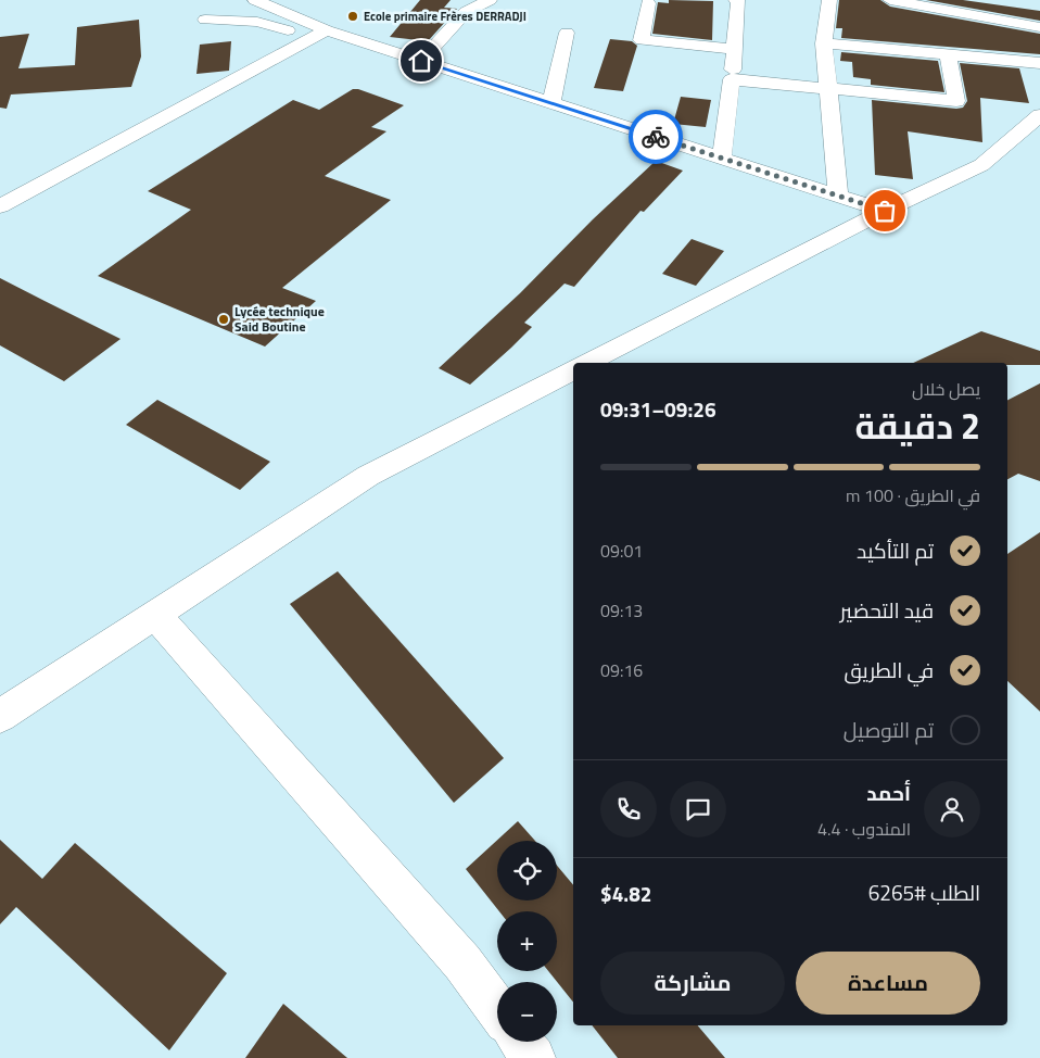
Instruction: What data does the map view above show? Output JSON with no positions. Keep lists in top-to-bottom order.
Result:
{
  "places": ["Ecole primaire Frères DERRADJI", "Lycée technique Said Boutine"],
  "page": {
    "heading": ["2 دقيقة", "يصل خلال", "09:26–09:31"],
    "panel": [
      "أحمد",
      "المندوب · 4.4",
      "الطلب #6265",
      "$4.82"
    ],
    "bar": "في الطريق · 100 m",
    "list": [
      ["تم التأكيد", "09:01"],
      ["قيد التحضير", "09:13"],
      ["في الطريق", "09:16"],
      "تم التوصيل"
    ],
    "map_buttons": ["+", "−"],
    "buttons": ["مساعدة", "مشاركة"]
  }
}
